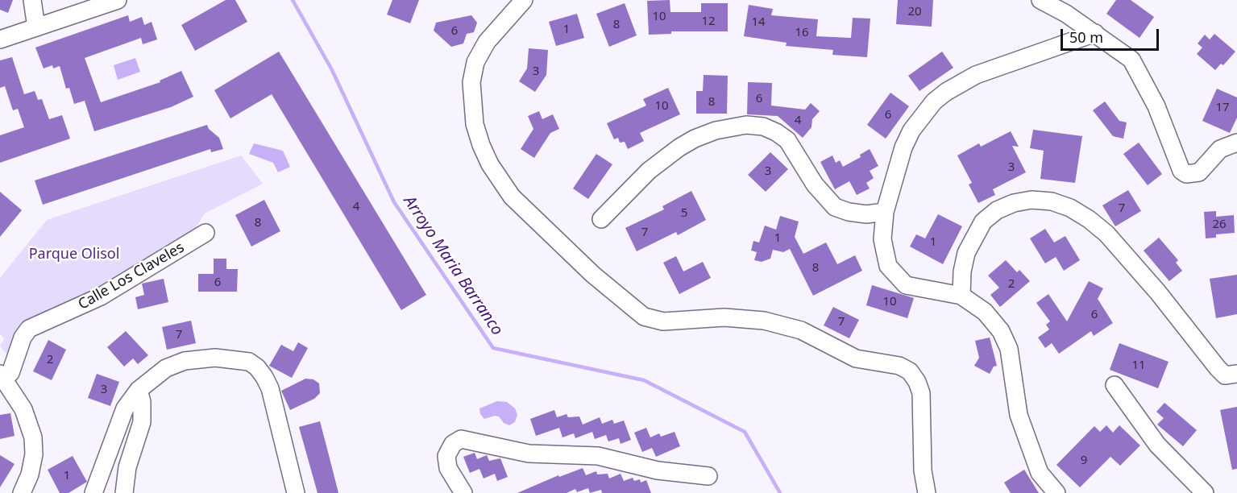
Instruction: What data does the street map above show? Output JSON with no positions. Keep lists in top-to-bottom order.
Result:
{
  "streets": {
    "street": ["Calle Los Claveles"]
  },
  "water": ["Arroyo Maria Barranco"],
  "parks": ["Parque Olisol"],
  "house_numbers": [
    "20",
    "10",
    "12",
    "14",
    "8",
    "1",
    "6",
    "16",
    "3",
    "6",
    "8",
    "10",
    "17",
    "6",
    "4",
    "3",
    "3",
    "4",
    "7",
    "5",
    "8",
    "26",
    "7",
    "1",
    "1",
    "8",
    "6",
    "2",
    "10",
    "6",
    "7",
    "7",
    "2",
    "11",
    "3",
    "9",
    "1"
  ],
  "scale_bar": "50 m"
}
